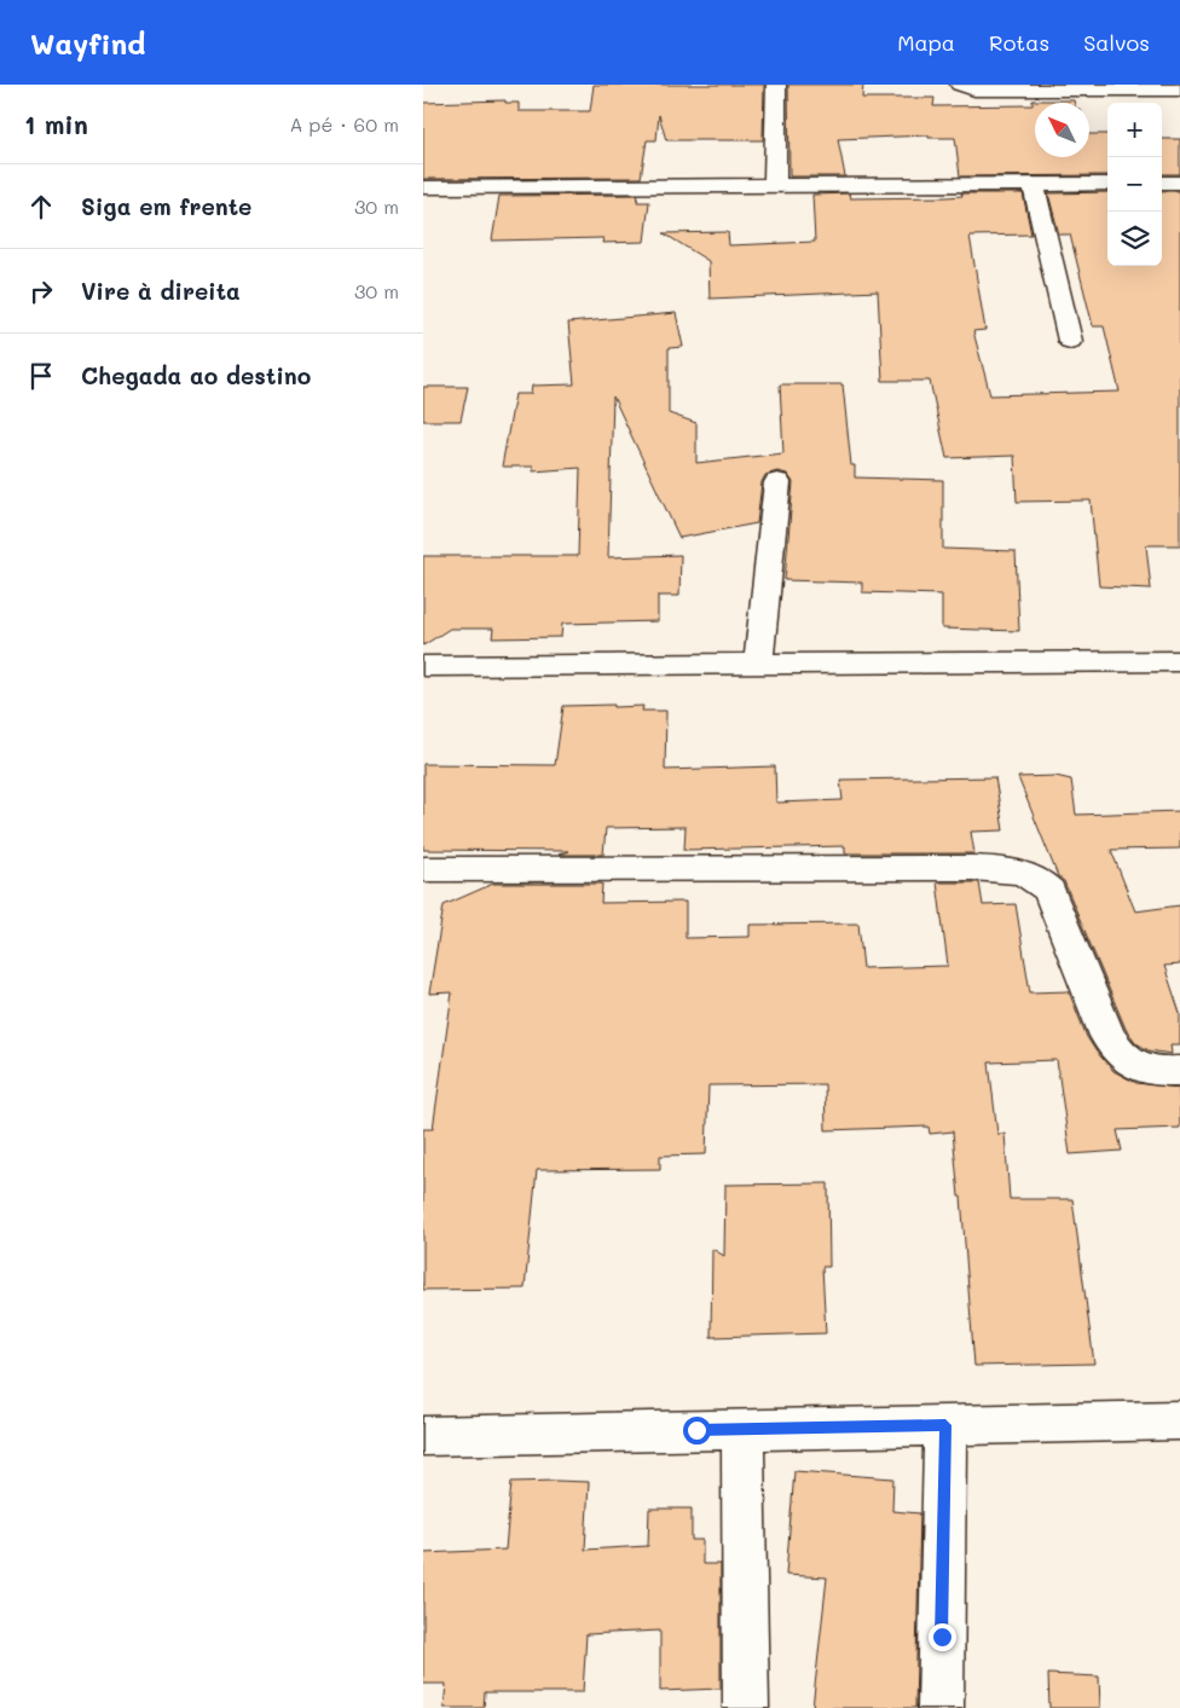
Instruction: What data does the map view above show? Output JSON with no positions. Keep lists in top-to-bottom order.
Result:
{
  "north": "top left",
  "page": {
    "header": "Wayfind",
    "nav": ["Mapa", "Rotas", "Salvos"],
    "heading": ["1 min", "A pé · 60 m"],
    "map_buttons": ["+", "−"],
    "list": [
      ["Siga em frente", "30 m"],
      ["Vire à direita", "30 m"],
      "Chegada ao destino"
    ]
  }
}
